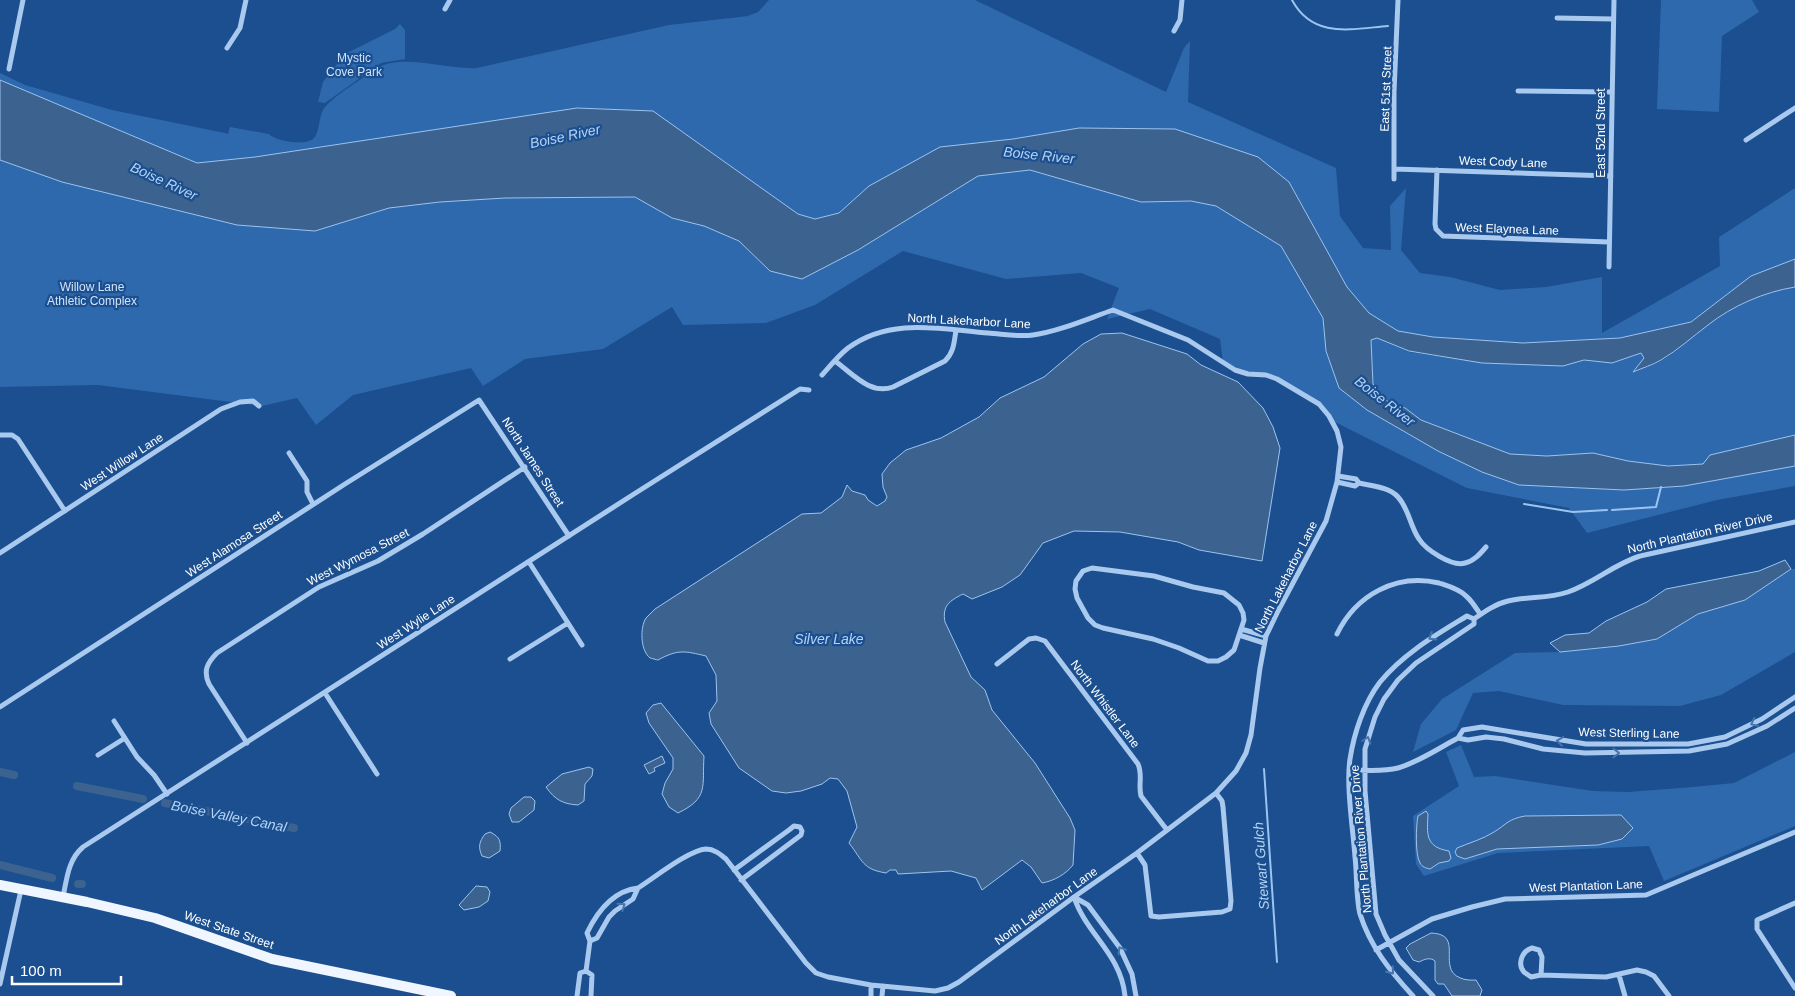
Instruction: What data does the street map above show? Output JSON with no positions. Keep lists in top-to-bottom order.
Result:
{
  "streets": {
    "main road": ["West State Street"],
    "street": [
      "East 51st Street",
      "East 52nd Street",
      "West Cody Lane",
      "West Elaynea Lane",
      "North Lakeharbor Lane",
      "West Willow Lane",
      "North James Street",
      "North Plantation River Drive",
      "West Alamosa Street",
      "West Wymosa Street",
      "West Wylie Lane",
      "North Whistler Lane",
      "West Sterling Lane",
      "West Plantation Lane"
    ]
  },
  "crossings": [
    ["East 51st Street", "West Cody Lane"],
    ["East 52nd Street", "West Cody Lane"],
    ["East 52nd Street", "West Elaynea Lane"],
    ["West Cody Lane", "West Elaynea Lane"],
    ["North Lakeharbor Lane", "North Whistler Lane"],
    ["North James Street", "West Alamosa Street"],
    ["North James Street", "West Wymosa Street"],
    ["North James Street", "West Wylie Lane"],
    ["North Plantation River Drive", "West Sterling Lane"],
    ["North Plantation River Drive", "West Plantation Lane"],
    ["West Wymosa Street", "West Wylie Lane"],
    ["West Wylie Lane", "West State Street"]
  ],
  "water": [
    "Boise River",
    "Silver Lake",
    "Boise Valley Canal",
    "Stewart Gulch"
  ],
  "parks": ["Mystic Cove Park", "Willow Lane Athletic Complex"],
  "scale_bar": "100 m"
}
